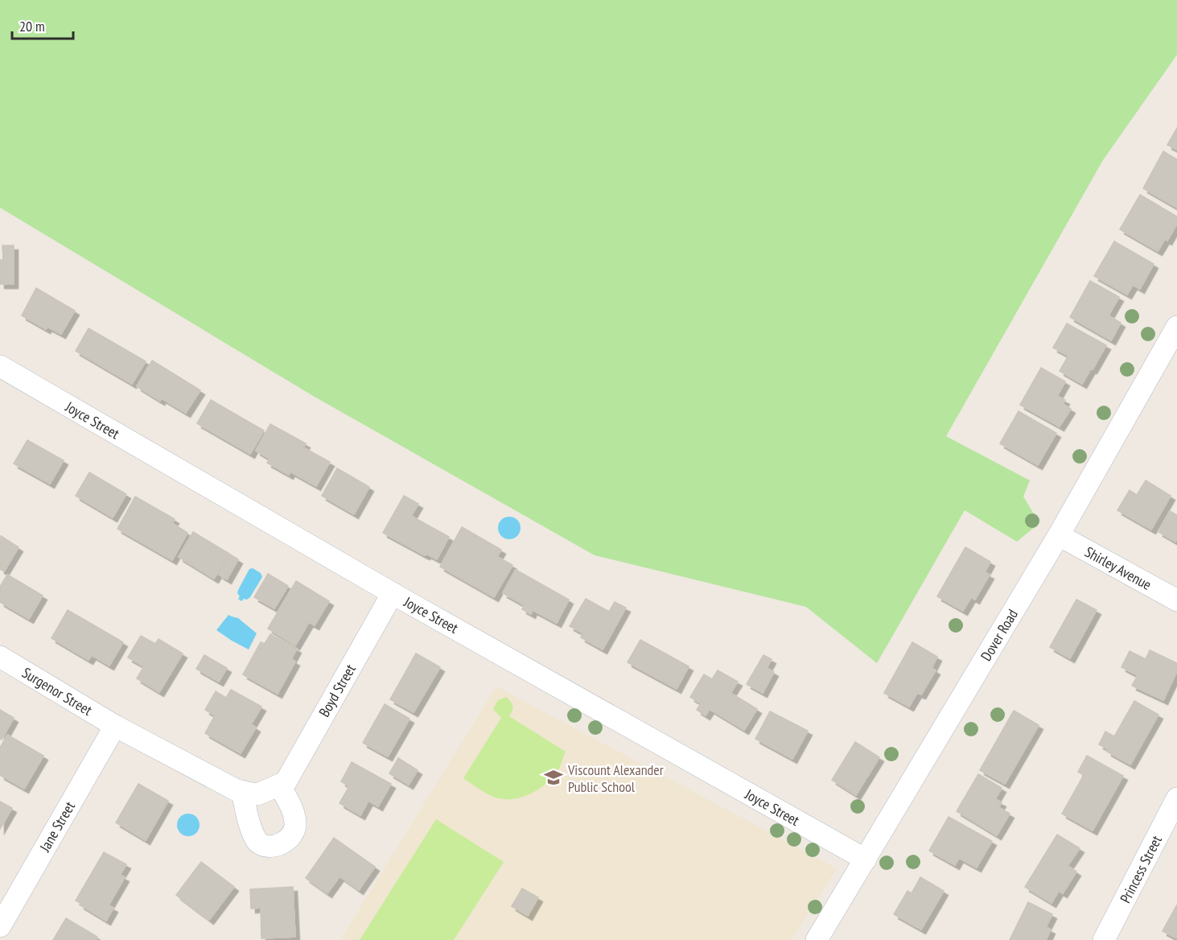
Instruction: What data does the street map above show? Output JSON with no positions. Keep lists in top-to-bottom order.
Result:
{
  "streets": {
    "street": [
      "Joyce Street",
      "Shirley Avenue",
      "Dover Road",
      "Boyd Street",
      "Surgenor Street",
      "Jane Street",
      "Princess Street"
    ]
  },
  "crossings": [
    ["Joyce Street", "Dover Road"],
    ["Joyce Street", "Boyd Street"],
    ["Shirley Avenue", "Dover Road"],
    ["Boyd Street", "Surgenor Street"],
    ["Boyd Street", "Jane Street"],
    ["Surgenor Street", "Jane Street"]
  ],
  "places": {
    "school or university": ["Viscount Alexander Public School"]
  },
  "scale_bar": "20 m"
}
